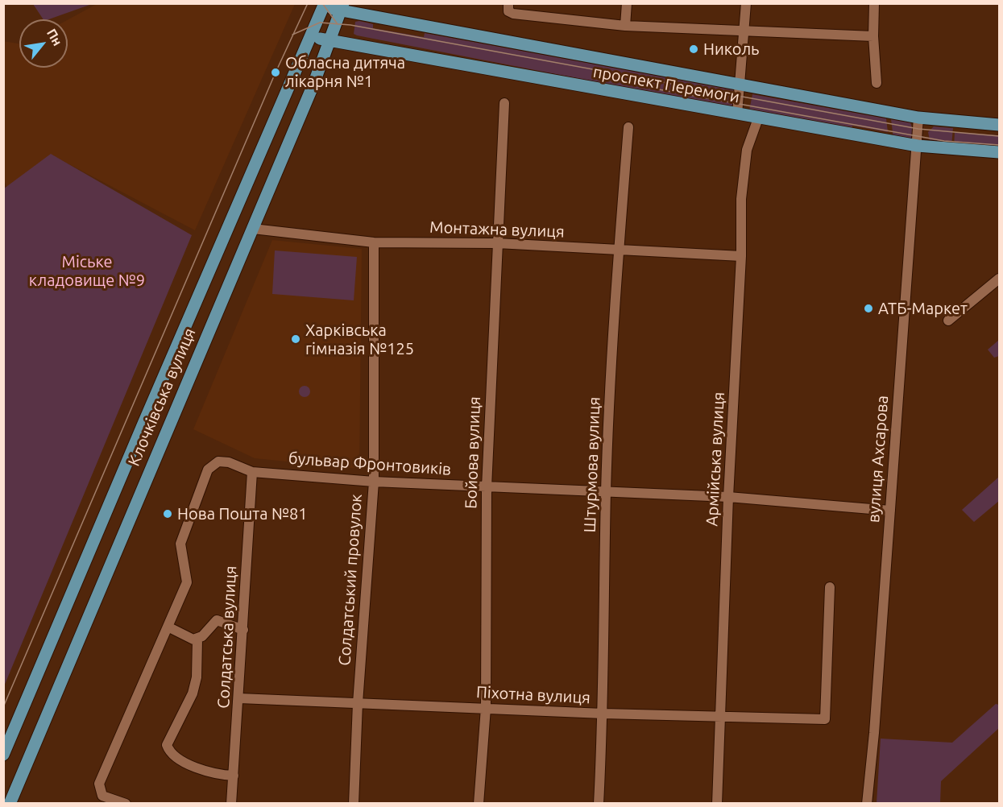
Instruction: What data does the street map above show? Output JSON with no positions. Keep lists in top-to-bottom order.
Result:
{
  "streets": {
    "main road": ["проспект Перемоги", "Клочківська вулиця"],
    "street": [
      "Монтажна вулиця",
      "Бойова вулиця",
      "Армійська вулиця",
      "вулиця Ахсарова",
      "бульвар Фронтовиків",
      "Штурмова вулиця",
      "Солдатський провулок",
      "Солдатська вулиця",
      "Піхотна вулиця"
    ]
  },
  "crossings": [
    ["проспект Перемоги", "Клочківська вулиця"],
    ["проспект Перемоги", "Армійська вулиця"],
    ["проспект Перемоги", "вулиця Ахсарова"],
    ["Монтажна вулиця", "Клочківська вулиця"],
    ["Монтажна вулиця", "Бойова вулиця"],
    ["Монтажна вулиця", "Армійська вулиця"],
    ["Монтажна вулиця", "Штурмова вулиця"],
    ["Монтажна вулиця", "Солдатський провулок"],
    ["Бойова вулиця", "бульвар Фронтовиків"],
    ["Бойова вулиця", "Піхотна вулиця"],
    ["Армійська вулиця", "бульвар Фронтовиків"],
    ["Армійська вулиця", "Піхотна вулиця"],
    ["вулиця Ахсарова", "бульвар Фронтовиків"],
    ["бульвар Фронтовиків", "Штурмова вулиця"],
    ["бульвар Фронтовиків", "Солдатський провулок"],
    ["бульвар Фронтовиків", "Солдатська вулиця"],
    ["Штурмова вулиця", "Піхотна вулиця"],
    ["Солдатський провулок", "Піхотна вулиця"],
    ["Солдатська вулиця", "Піхотна вулиця"]
  ],
  "parks": ["Міське кладовище №9"],
  "places": [
    "Николь",
    "Обласна дитяча лікарня №1",
    "АТБ-Маркет",
    "Харківська гімназія №125",
    "Нова Пошта №81"
  ],
  "north": "top right"
}
